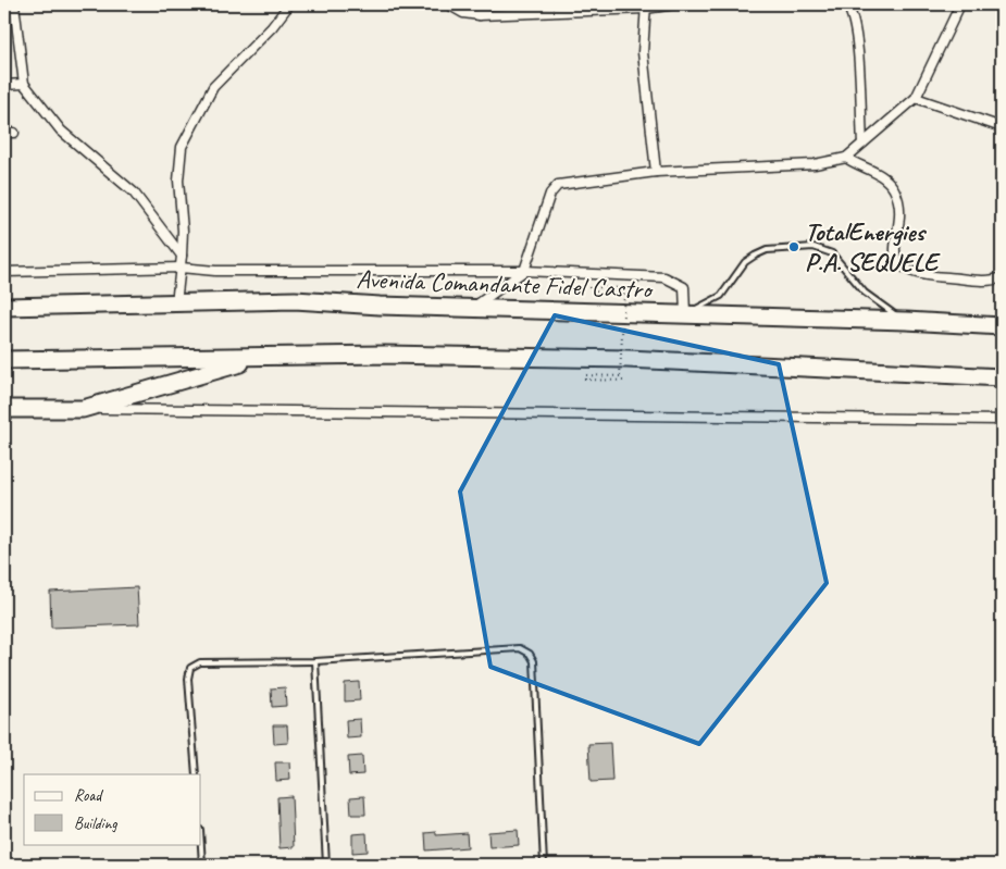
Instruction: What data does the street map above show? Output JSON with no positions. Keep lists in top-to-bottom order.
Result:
{
  "streets": {
    "highway": ["Avenida Comandante Fidel Castro"]
  },
  "places": ["TotalEnergies P.A. SEQUELE"],
  "legend": ["Road", "Building"]
}
